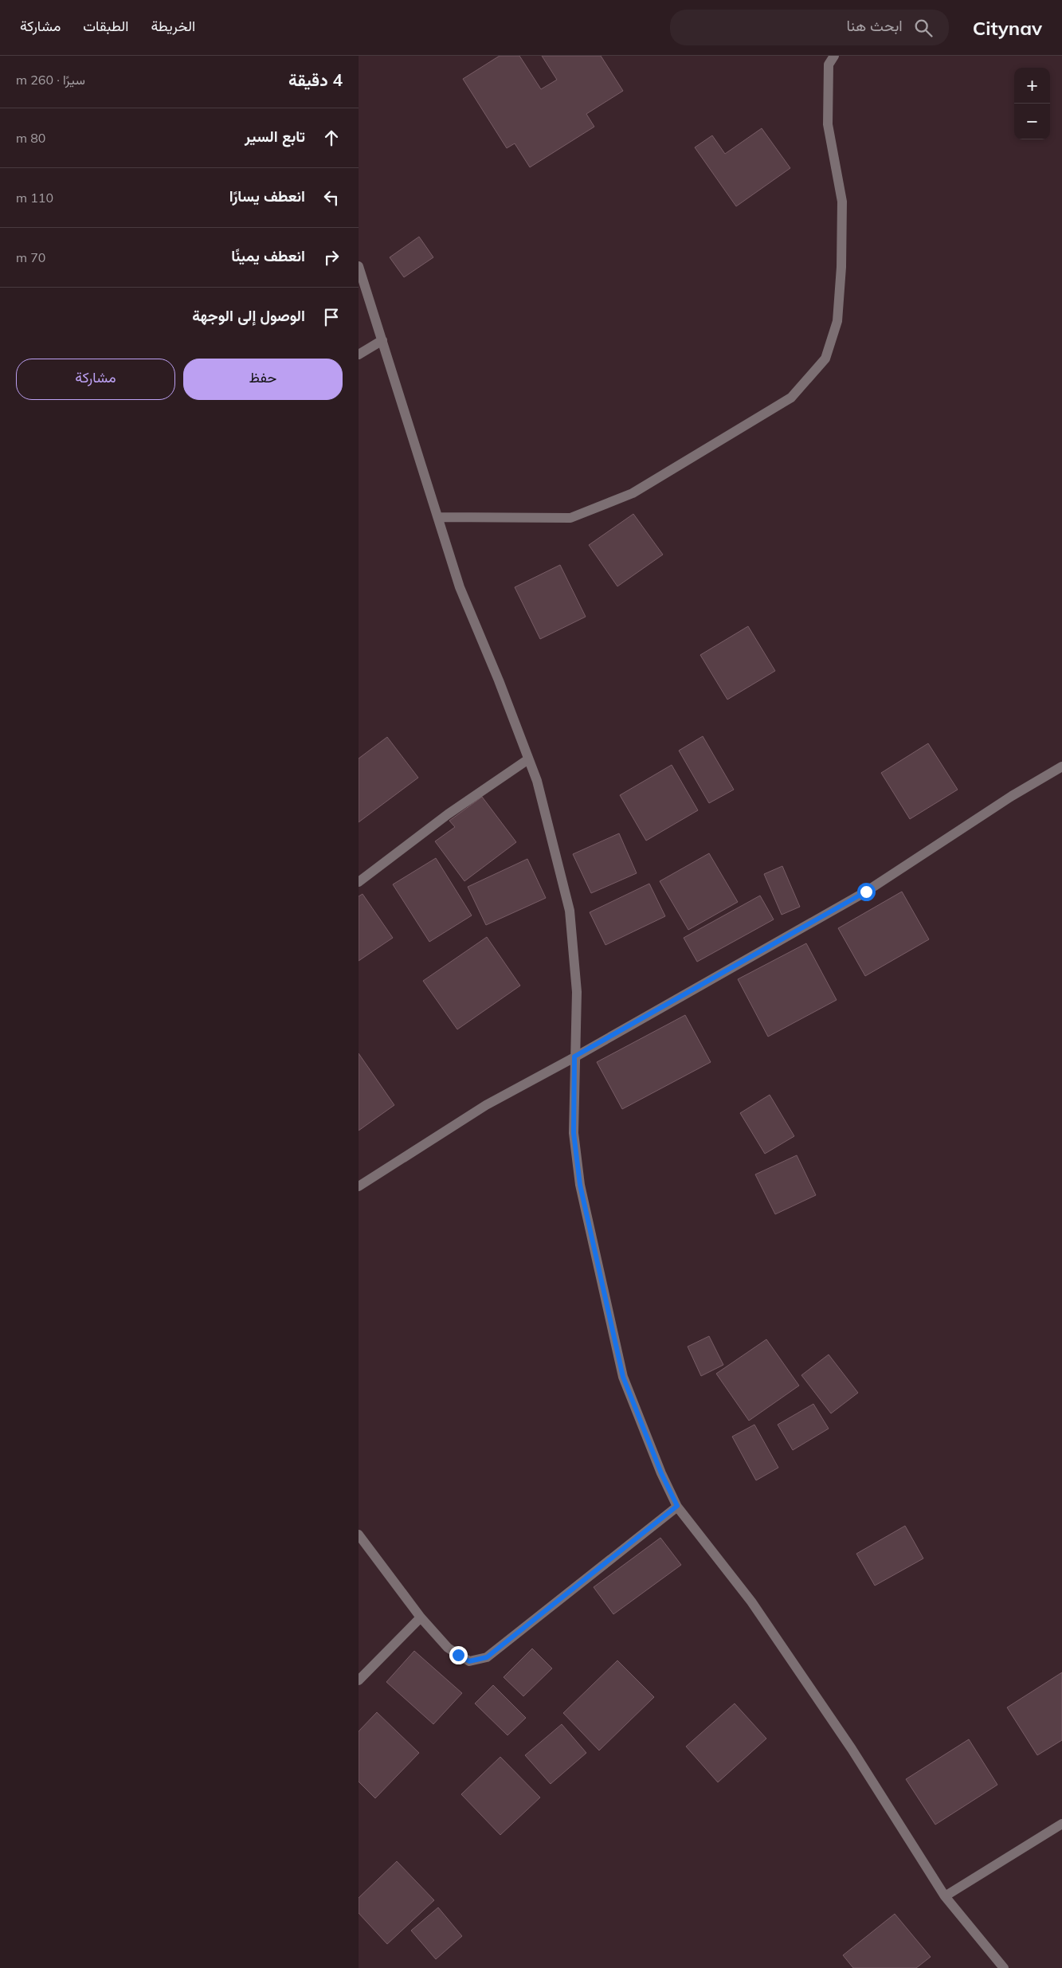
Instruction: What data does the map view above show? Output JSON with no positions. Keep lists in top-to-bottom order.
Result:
{
  "page": {
    "header": "Citynav",
    "search": "ابحث هنا",
    "nav": ["الخريطة", "الطبقات", "مشاركة"],
    "heading": ["4 دقيقة", "سيرًا · 260 m"],
    "map_buttons": ["+", "−"],
    "list": [
      ["تابع السير", "80 m"],
      ["انعطف يسارًا", "110 m"],
      ["انعطف يمينًا", "70 m"],
      "الوصول إلى الوجهة"
    ],
    "buttons": ["حفظ", "مشاركة"]
  }
}
